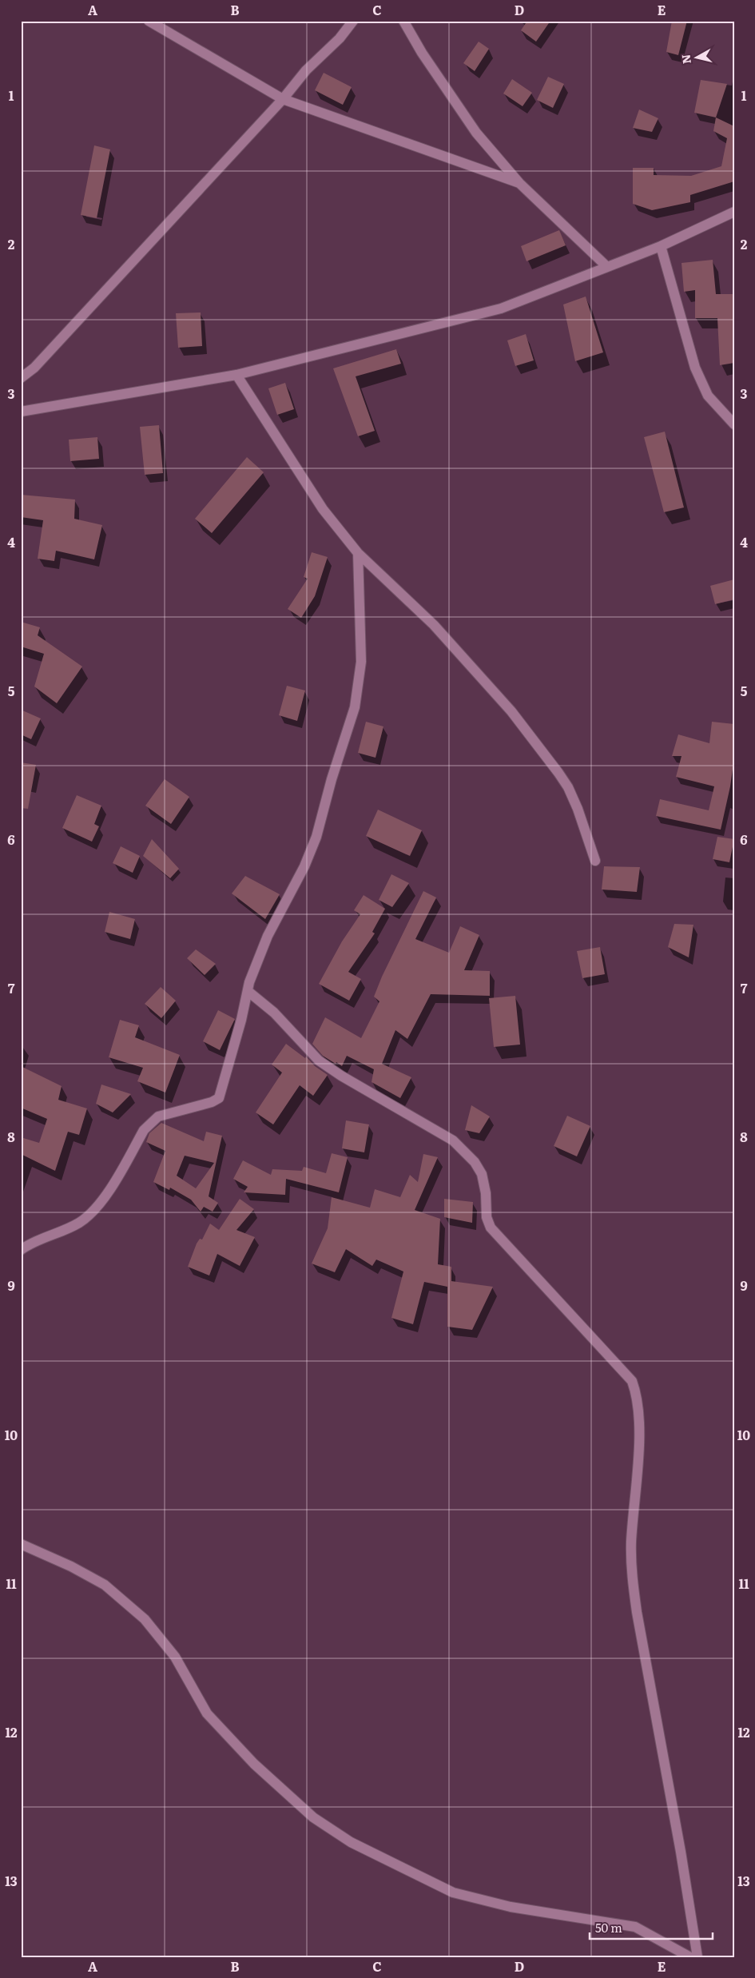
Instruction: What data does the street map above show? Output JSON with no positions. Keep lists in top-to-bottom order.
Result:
{
  "scale_bar": "50 m",
  "north": "left",
  "grid": {
    "columns": [
      "A",
      "B",
      "C",
      "D",
      "E"
    ],
    "rows": [
      "1",
      "2",
      "3",
      "4",
      "5",
      "6",
      "7",
      "8",
      "9",
      "10",
      "11",
      "12",
      "13"
    ]
  }
}
